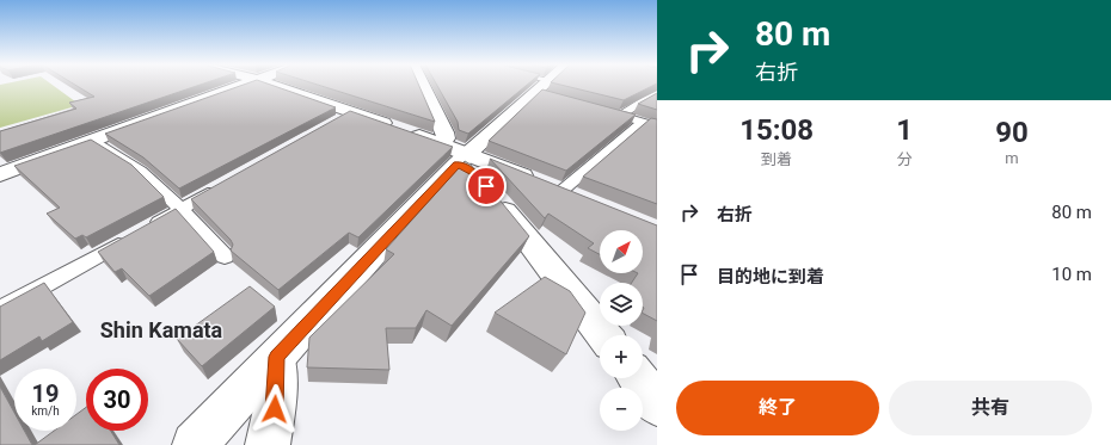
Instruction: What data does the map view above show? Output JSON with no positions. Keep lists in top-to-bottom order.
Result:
{
  "districts": ["Shin Kamata"],
  "north": "top right",
  "page": {
    "turn": ["80 m", "右折"],
    "eta": [
      "15:08",
      "到着",
      "1",
      "分",
      "90",
      "m"
    ],
    "list": [
      {
        "name": "右折",
        "value": "80 m"
      },
      {
        "name": "目的地に到着",
        "value": "10 m"
      }
    ],
    "map_buttons": ["+", "−"],
    "speed": "19 km/h",
    "limit": "30",
    "buttons": ["終了", "共有"]
  }
}
